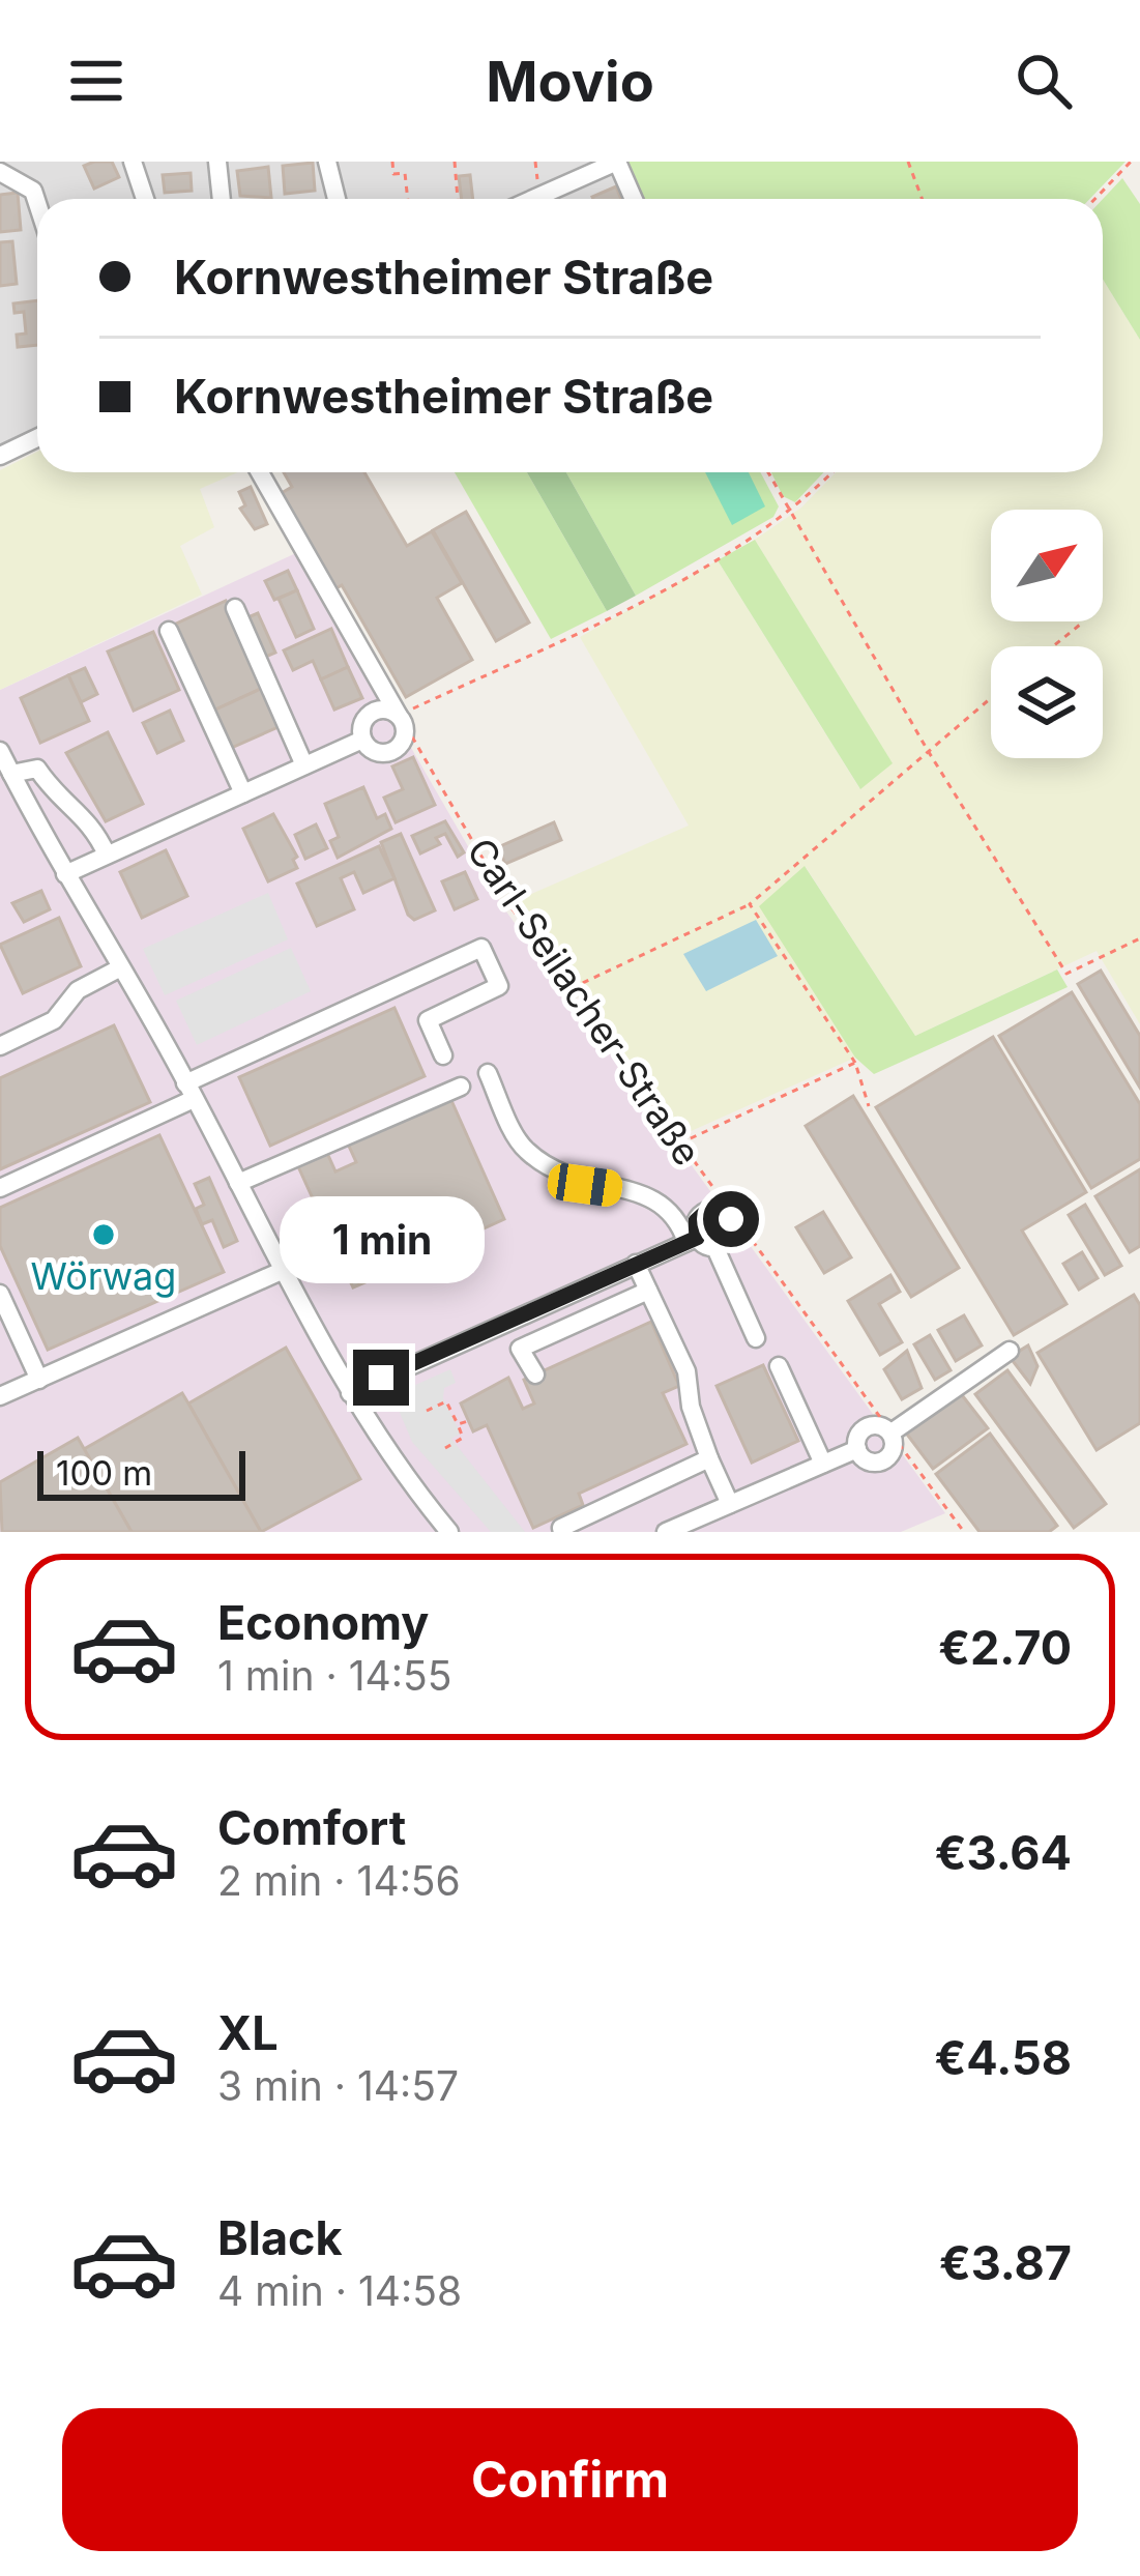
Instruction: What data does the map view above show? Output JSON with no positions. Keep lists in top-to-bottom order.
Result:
{
  "streets": {
    "path": ["Carl-Seilacher-Straße"]
  },
  "places": ["Wörwag"],
  "scale_bar": "100 m",
  "north": "top right",
  "page": {
    "header": "Movio",
    "banner": ["Kornwestheimer Straße", "Kornwestheimer Straße"],
    "bubble": "1 min",
    "scale": "100 m",
    "list": [
      {
        "name": "Economy",
        "note": "1 min · 14:55",
        "value": "€2.70"
      },
      {
        "name": "Comfort",
        "note": "2 min · 14:56",
        "value": "€3.64"
      },
      {
        "name": "XL",
        "note": "3 min · 14:57",
        "value": "€4.58"
      },
      {
        "name": "Black",
        "note": "4 min · 14:58",
        "value": "€3.87"
      }
    ],
    "buttons": "Confirm"
  }
}
